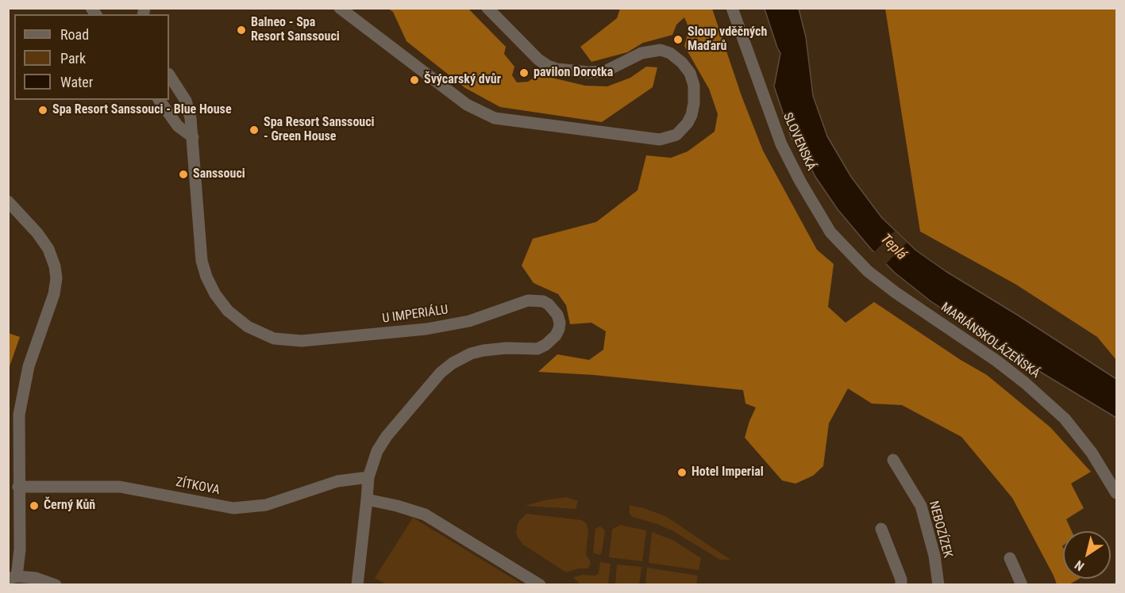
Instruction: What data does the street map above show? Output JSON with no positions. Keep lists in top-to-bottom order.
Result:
{
  "streets": {
    "street": [
      "SLOVENSKÁ",
      "U IMPERIÁLU",
      "MARIÁNSKOLÁZEŇSKÁ",
      "ZÍTKOVA",
      "NEBOZÍZEK"
    ]
  },
  "crossings": [
    ["SLOVENSKÁ", "MARIÁNSKOLÁZEŇSKÁ"],
    ["U IMPERIÁLU", "ZÍTKOVA"]
  ],
  "water": ["Teplá"],
  "places": [
    "Balneo - Spa Resort Sanssouci",
    "Sloup vděčných Maďarů",
    "pavilon Dorotka",
    "Švýcarský dvůr",
    "Spa Resort Sanssouci - Blue House",
    "Spa Resort Sanssouci - Green House",
    "Sanssouci",
    "Hotel Imperial",
    "Černý Kůň"
  ],
  "legend": ["Road", "Park", "Water"],
  "north": "bottom left"
}
